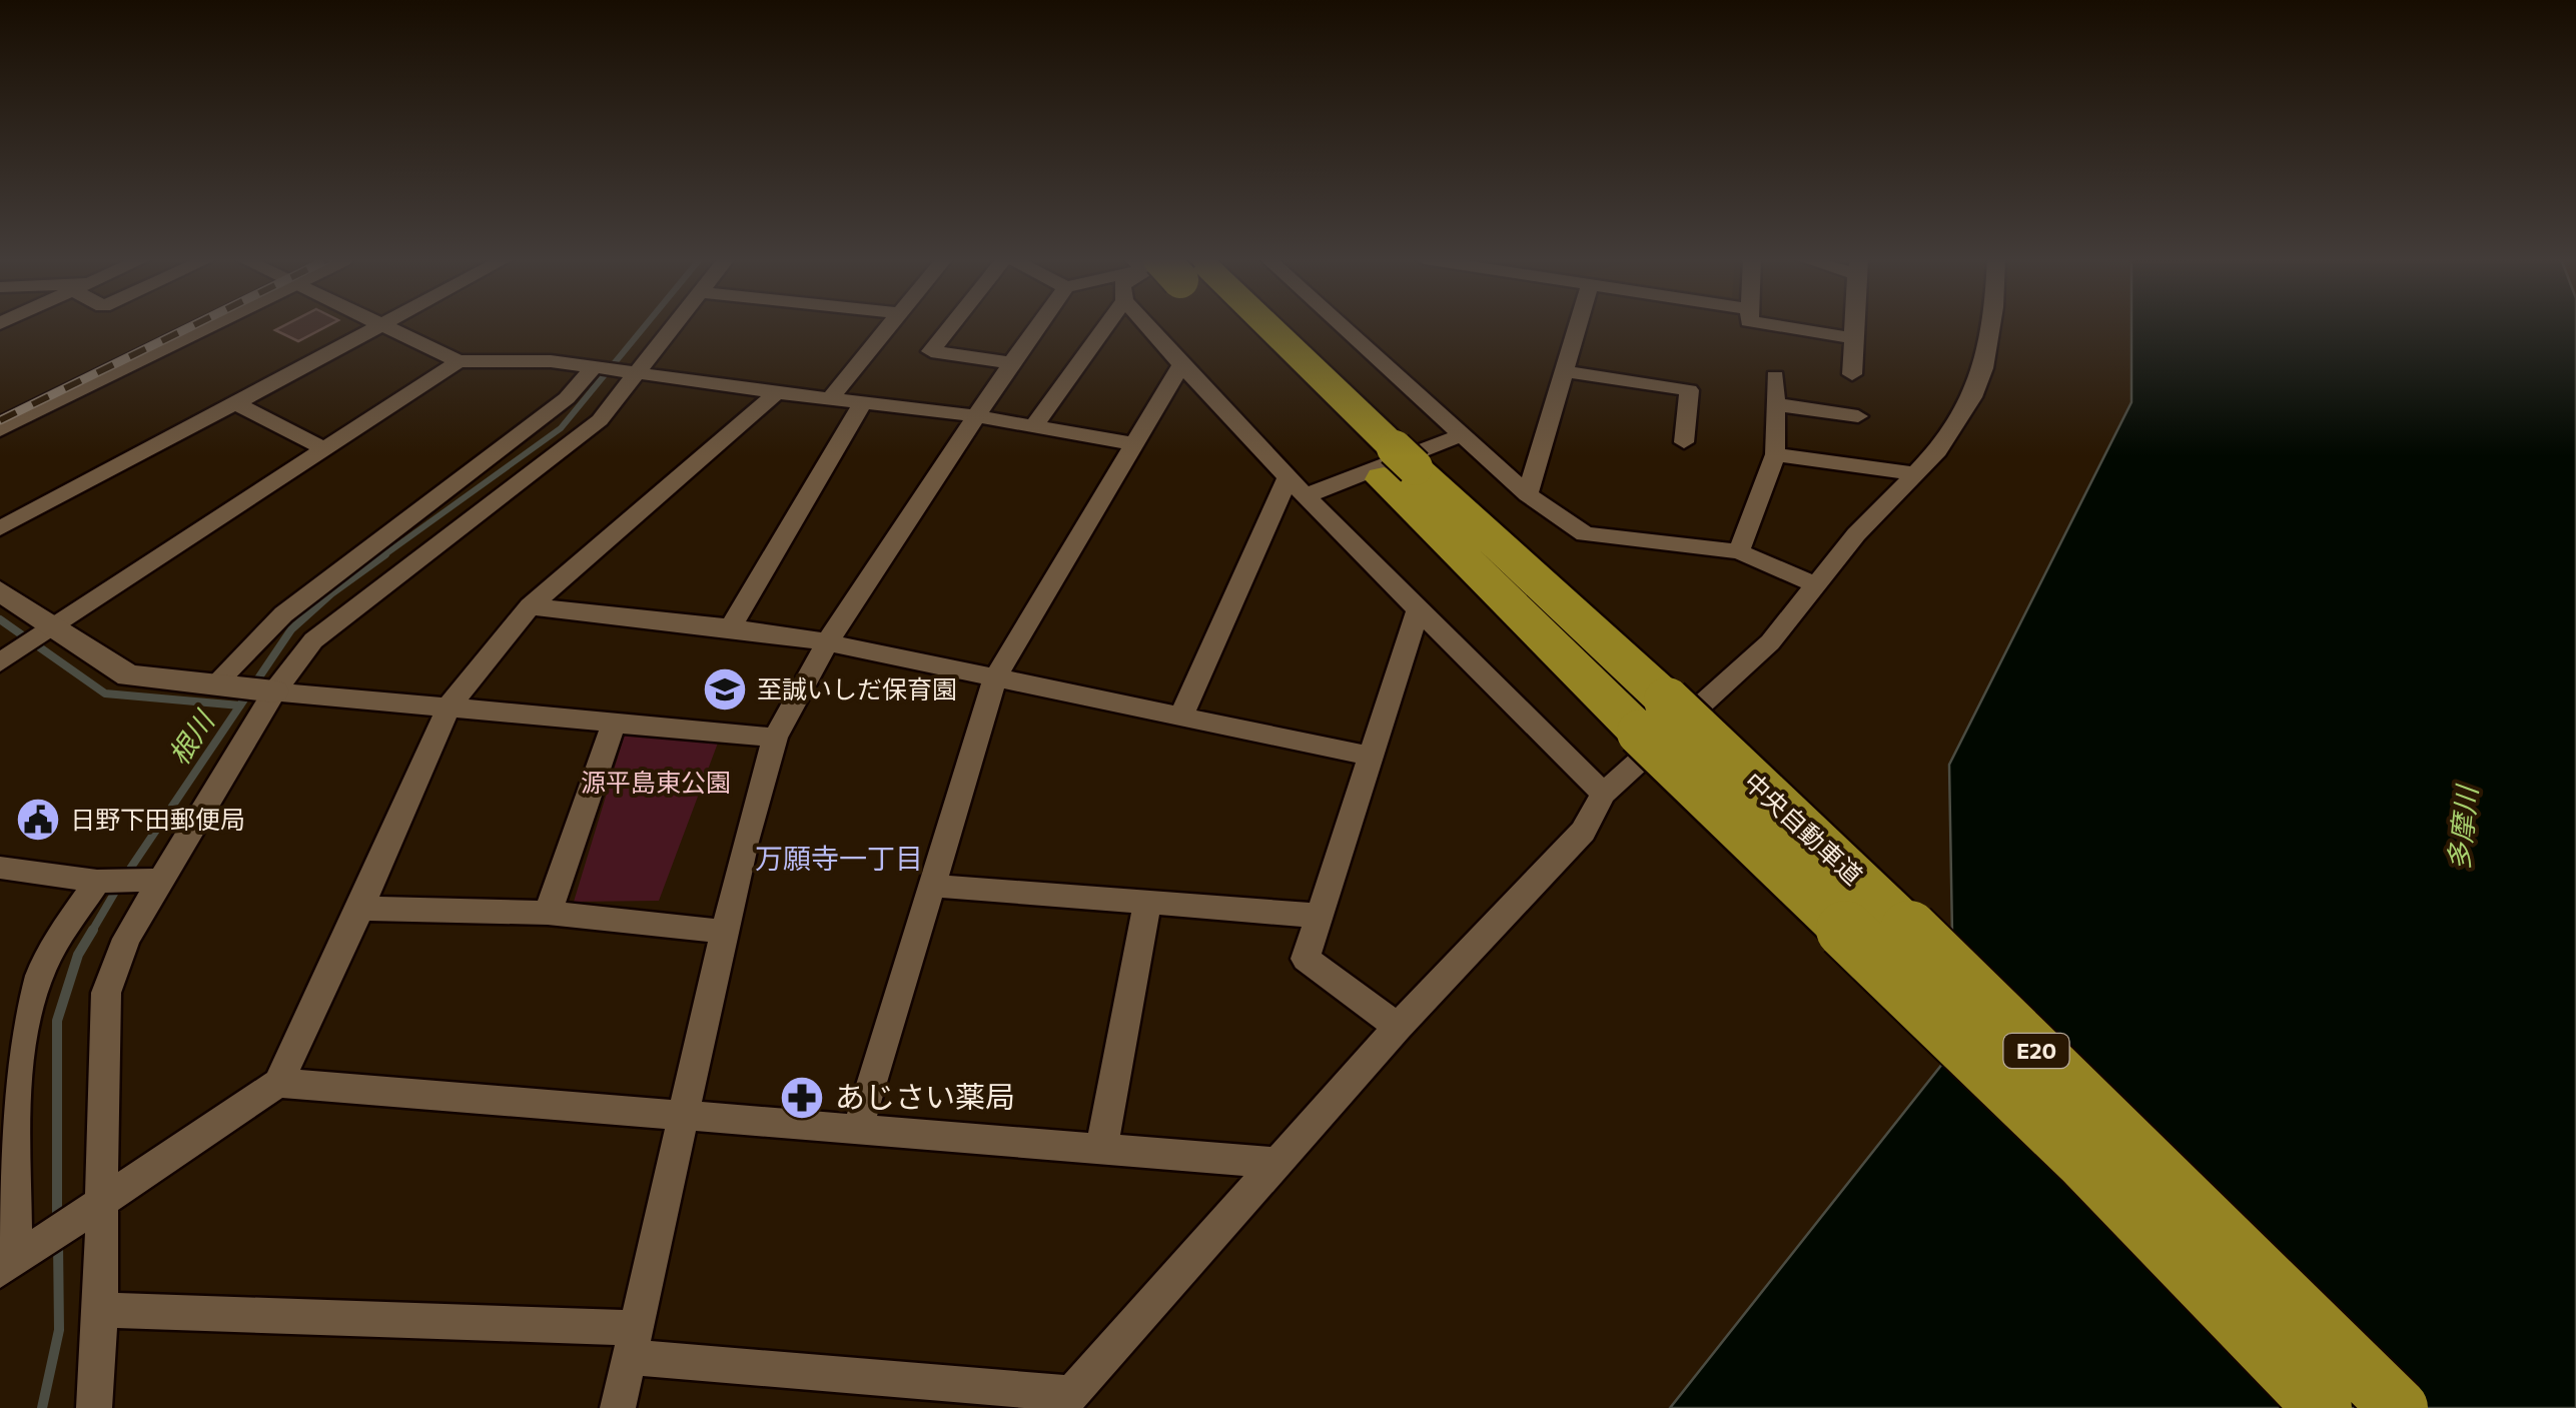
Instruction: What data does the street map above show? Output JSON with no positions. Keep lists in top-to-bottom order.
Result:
{
  "streets": {
    "highway": ["中央自動車道", "E20"]
  },
  "districts": ["万願寺一丁目"],
  "water": ["根川", "多摩川"],
  "parks": ["源平島東公園"],
  "places": {
    "school or university": ["至誠いしだ保育園"],
    "public building": ["日野下田郵便局"],
    "pharmacy": ["あじさい薬局"]
  }
}
